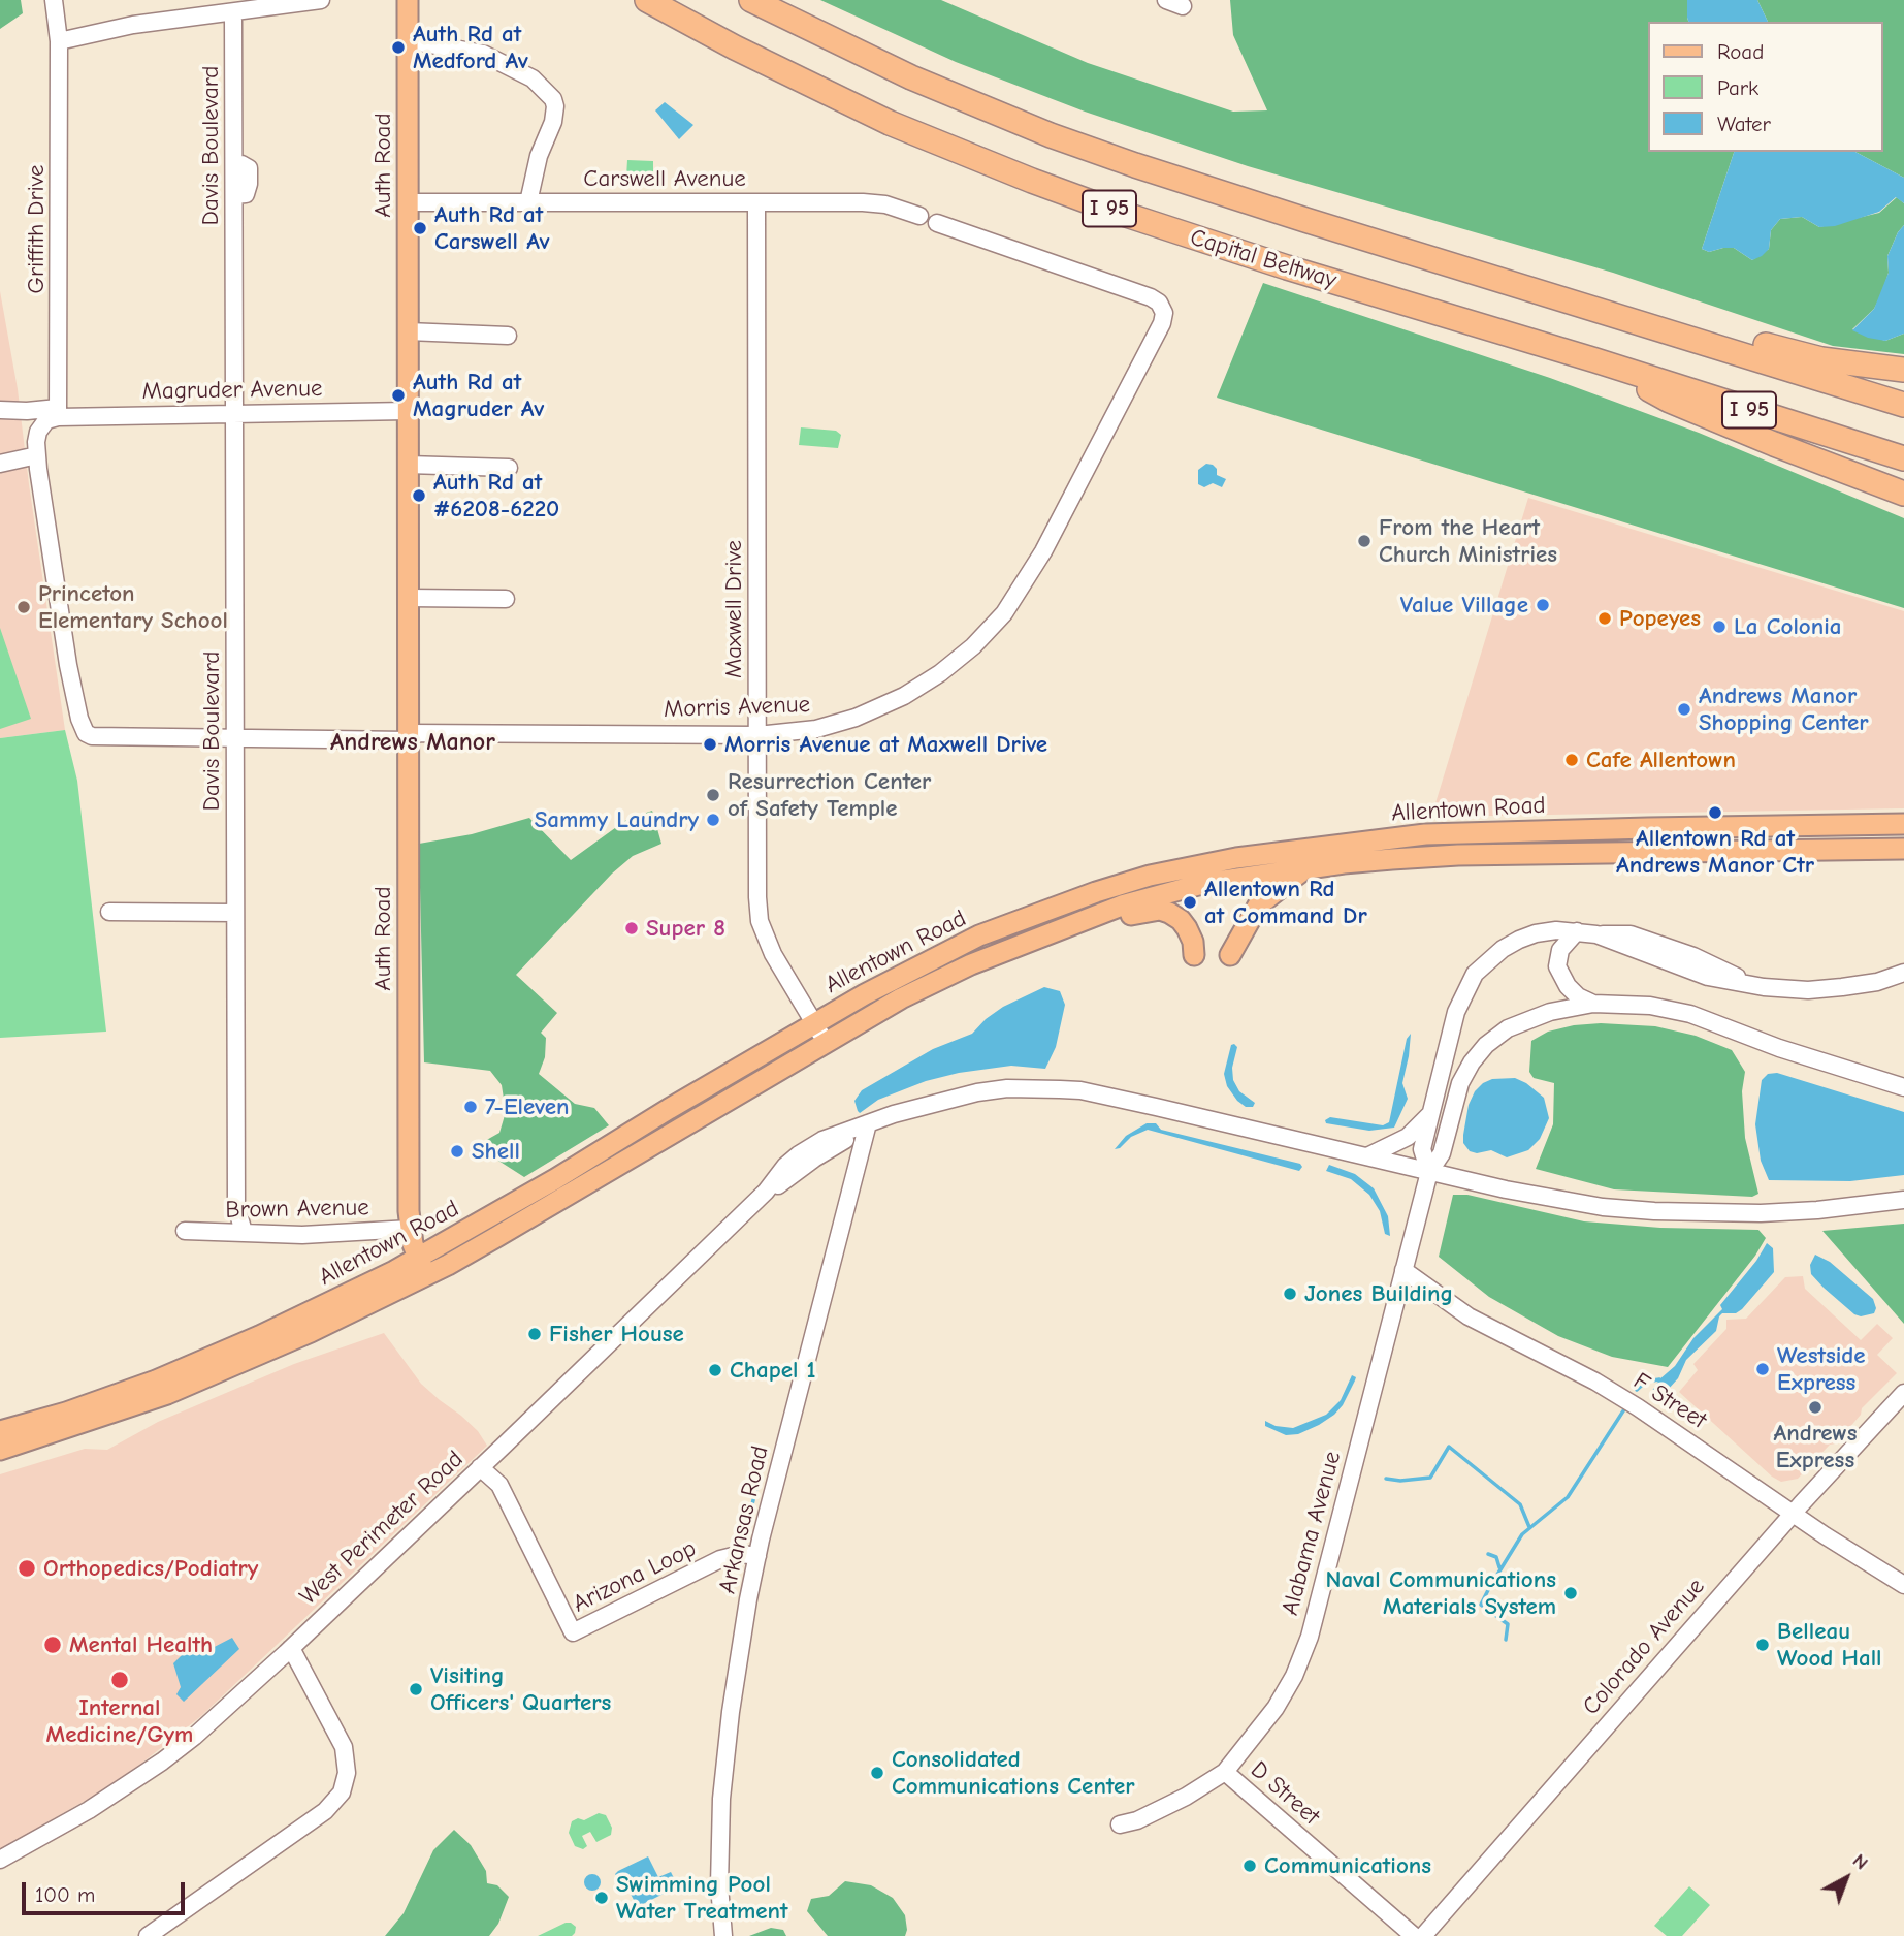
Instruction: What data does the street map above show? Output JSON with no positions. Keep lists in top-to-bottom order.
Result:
{
  "streets": {
    "highway": ["I 95", "Capital Beltway"],
    "main road": ["Auth Road", "Allentown Road"],
    "street": [
      "Davis Boulevard",
      "Carswell Avenue",
      "Griffith Drive",
      "Magruder Avenue",
      "Maxwell Drive",
      "Morris Avenue",
      "Brown Avenue",
      "F Street",
      "Arkansas Road",
      "West Perimeter Road",
      "Alabama Avenue",
      "Arizona Loop",
      "Colorado Avenue",
      "D Street"
    ]
  },
  "crossings": [
    ["Davis Boulevard", "Magruder Avenue"],
    ["Davis Boulevard", "Morris Avenue"],
    ["Davis Boulevard", "Brown Avenue"],
    ["Auth Road", "Carswell Avenue"],
    ["Auth Road", "Magruder Avenue"],
    ["Auth Road", "Morris Avenue"],
    ["Auth Road", "Allentown Road"],
    ["Auth Road", "Brown Avenue"],
    ["Carswell Avenue", "Maxwell Drive"],
    ["Griffith Drive", "Magruder Avenue"],
    ["Maxwell Drive", "Morris Avenue"],
    ["Maxwell Drive", "Allentown Road"],
    ["F Street", "Alabama Avenue"],
    ["F Street", "Colorado Avenue"],
    ["Arkansas Road", "West Perimeter Road"],
    ["Arkansas Road", "Arizona Loop"],
    ["West Perimeter Road", "Alabama Avenue"],
    ["West Perimeter Road", "Arizona Loop"],
    ["Alabama Avenue", "D Street"]
  ],
  "districts": ["Andrews Manor"],
  "places": [
    "Auth Rd at Medford Av",
    "Auth Rd at Carswell Av",
    "Auth Rd at Magruder Av",
    "Auth Rd at #6208-6220",
    "From the Heart Church Ministries",
    "Value Village",
    "Princeton Elementary School",
    "Popeyes",
    "La Colonia",
    "Andrews Manor Shopping Center",
    "Morris Avenue at Maxwell Drive",
    "Cafe Allentown",
    "Resurrection Center of Safety Temple",
    "Allentown Rd at Andrews Manor Ctr",
    "Sammy Laundry",
    "Allentown Rd at Command Dr",
    "Super 8",
    "7-Eleven",
    "Shell",
    "Jones Building",
    "Fisher House",
    "Westside Express",
    "Chapel 1",
    "Andrews Express",
    "Orthopedics/Podiatry",
    "Naval Communications Materials System",
    "Mental Health",
    "Belleau Wood Hall",
    "Internal Medicine/Gym",
    "Visiting Officers' Quarters",
    "Consolidated Communications Center",
    "Communications",
    "Swimming Pool Water Treatment"
  ],
  "legend": ["Road", "Park", "Water"],
  "scale_bar": "100 m",
  "north": "top right"
}
